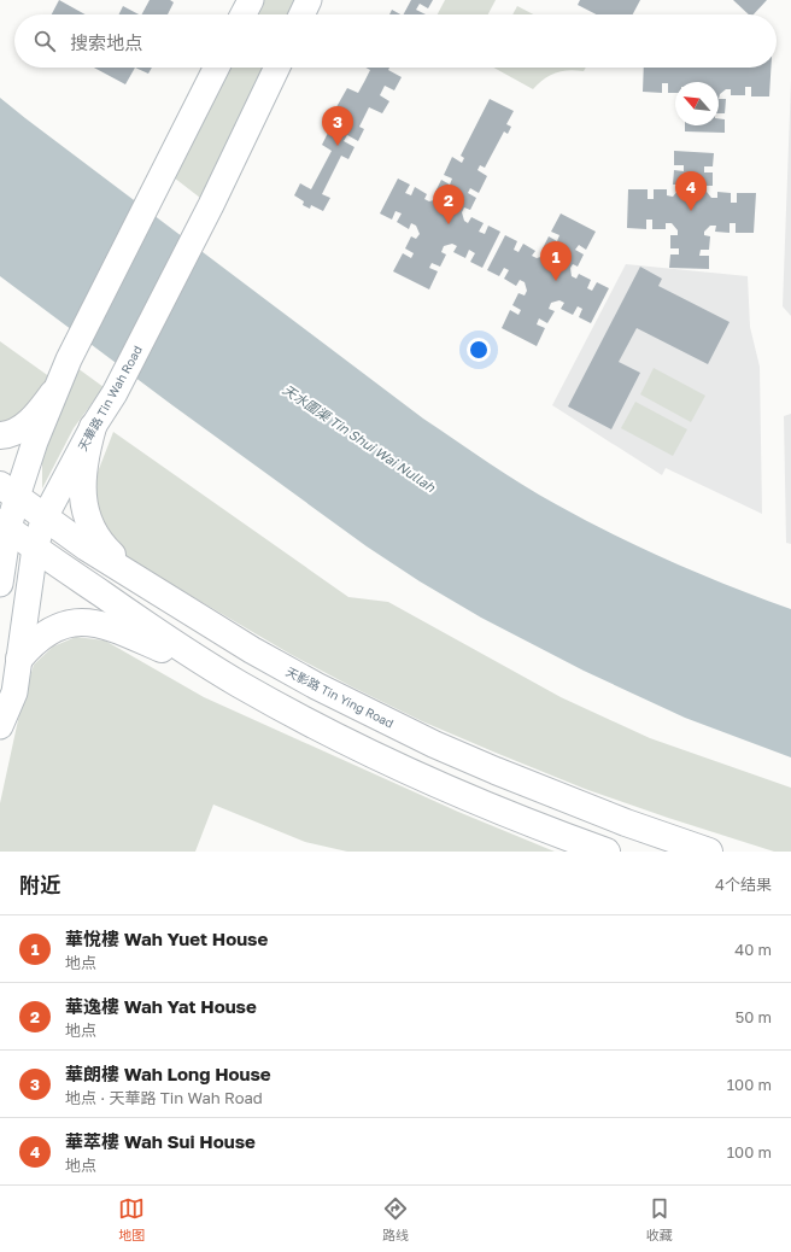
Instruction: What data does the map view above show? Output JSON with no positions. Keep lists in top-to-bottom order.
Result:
{
  "streets": {
    "main road": ["天華路 Tin Wah Road", "天影路 Tin Ying Road"]
  },
  "crossings": [
    ["天華路 Tin Wah Road", "天影路 Tin Ying Road"]
  ],
  "water": ["天水圍渠 Tin Shui Wai Nullah"],
  "north": "top left",
  "page": {
    "search": "搜索地点",
    "pins": [
      "3",
      "4",
      "2",
      "1"
    ],
    "heading": ["附近", "4个结果"],
    "list": [
      {
        "mark": "1",
        "name": "華悅樓 Wah Yuet House",
        "note": "地点",
        "value": "40 m"
      },
      {
        "mark": "2",
        "name": "華逸樓 Wah Yat House",
        "note": "地点",
        "value": "50 m"
      },
      {
        "mark": "3",
        "name": "華朗樓 Wah Long House",
        "note": "地点 · 天華路 Tin Wah Road",
        "value": "100 m"
      },
      {
        "mark": "4",
        "name": "華萃樓 Wah Sui House",
        "note": "地点",
        "value": "100 m"
      }
    ],
    "nav": ["地图", "路线", "收藏"]
  }
}
